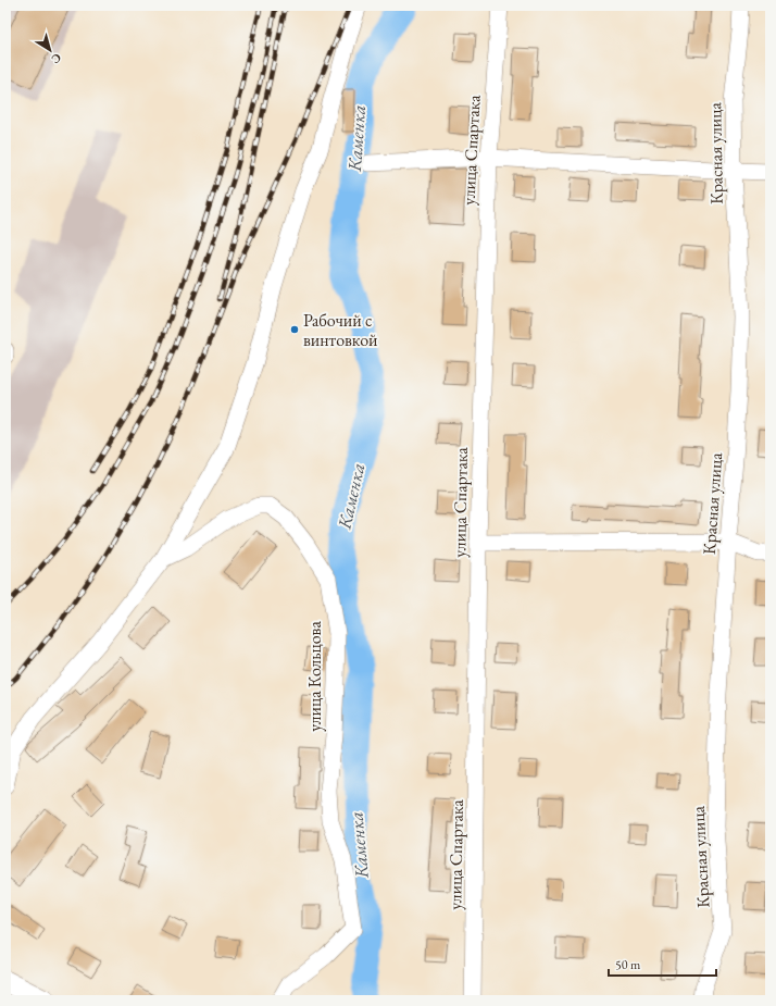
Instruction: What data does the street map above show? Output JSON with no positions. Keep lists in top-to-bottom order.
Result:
{
  "streets": {
    "street": ["улица Спартака", "Красная улица", "улица Кольцова"]
  },
  "water": ["Каменка"],
  "places": ["Рабочий с винтовкой"],
  "scale_bar": "50 m",
  "north": "bottom right"
}
